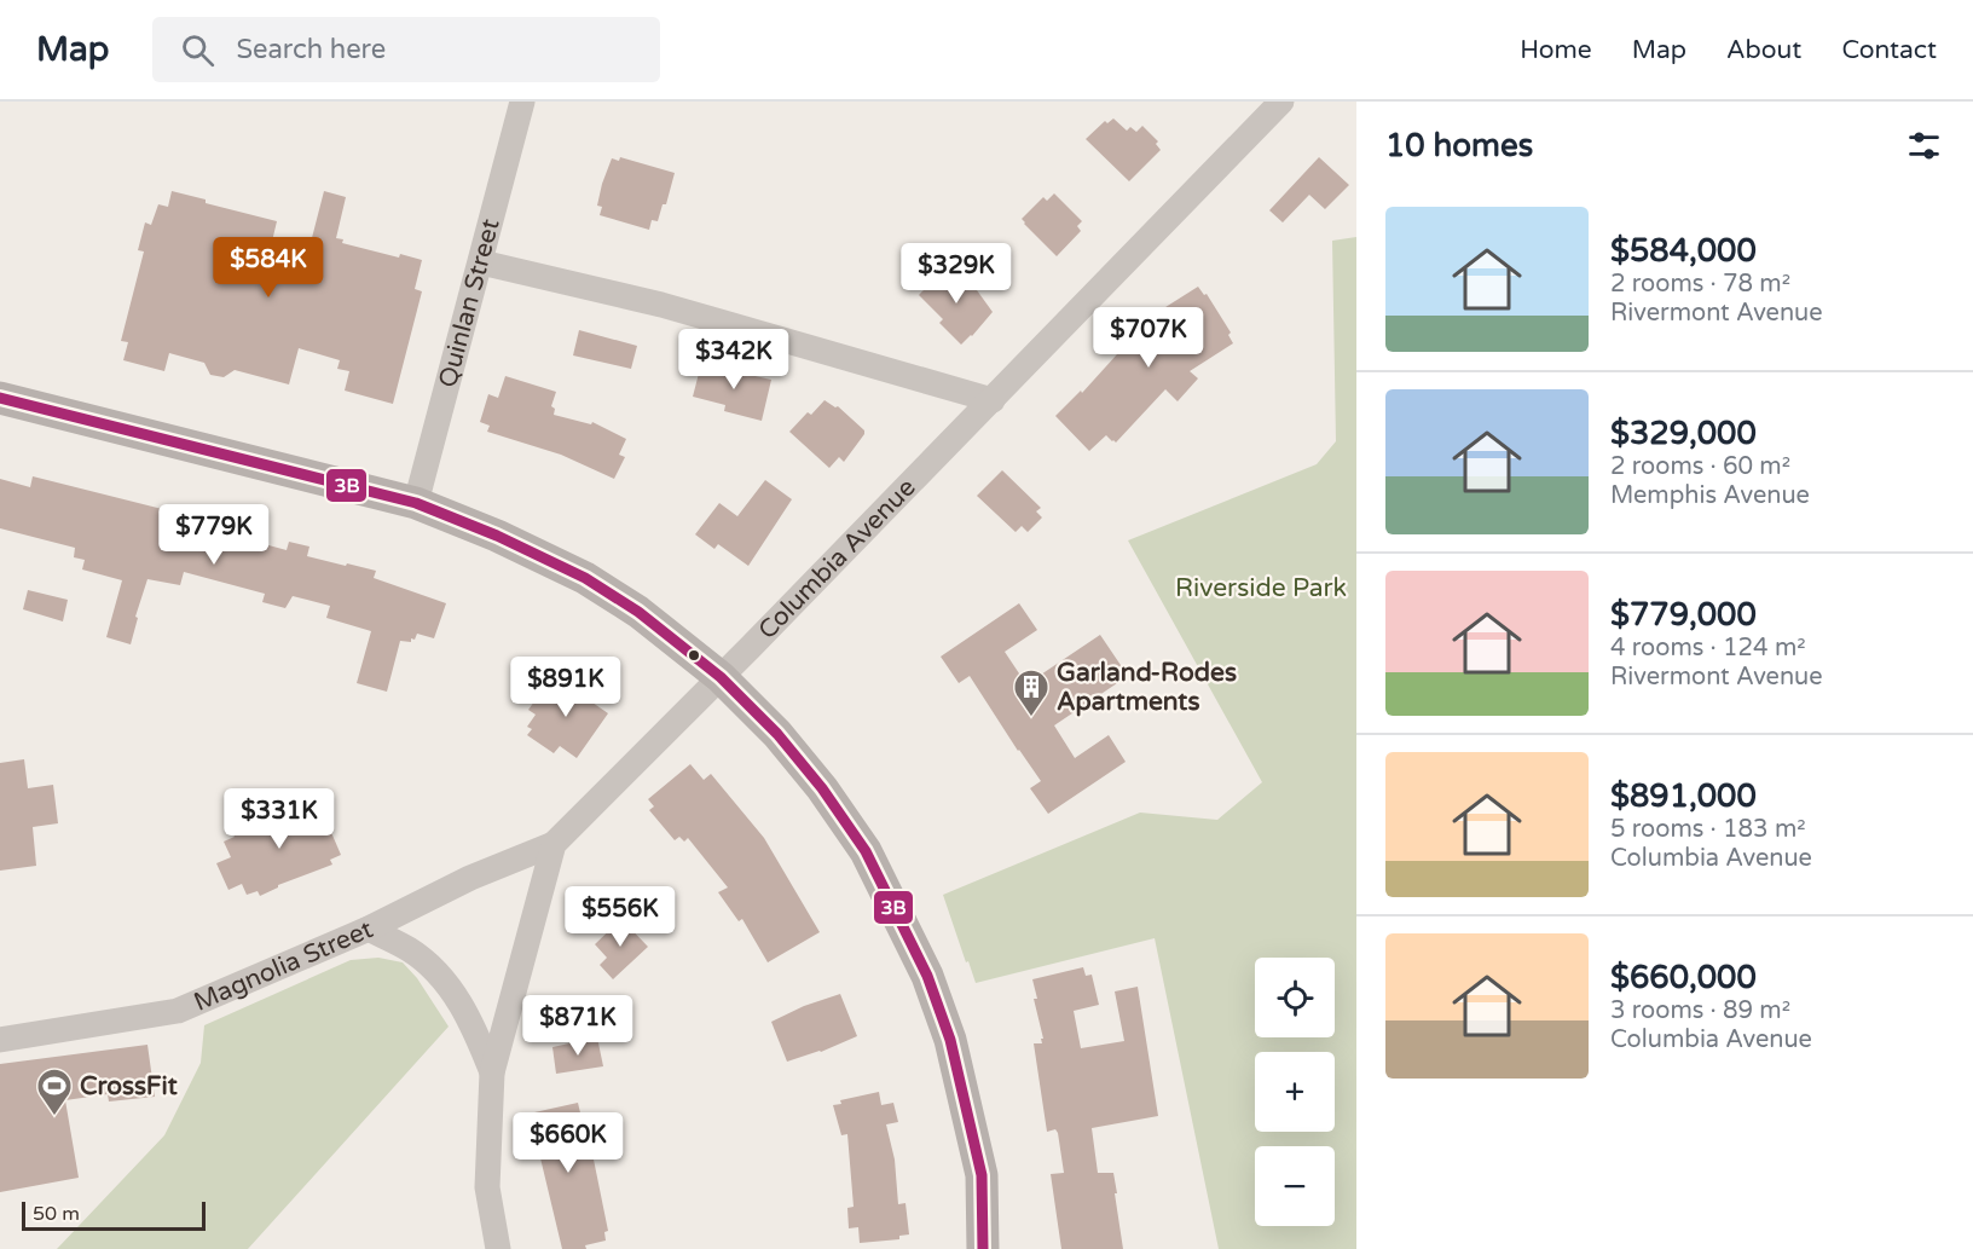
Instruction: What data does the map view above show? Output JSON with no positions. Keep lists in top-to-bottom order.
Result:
{
  "streets": {
    "street": ["Quinlan Street", "Columbia Avenue", "Magnolia Street"]
  },
  "crossings": [
    ["Columbia Avenue", "Magnolia Street"]
  ],
  "parks": ["Riverside Park"],
  "places": {
    "building": ["Garland-Rodes Apartments"],
    "sports": ["CrossFit"]
  },
  "lines": ["transit line 3B"],
  "scale_bar": "50 m",
  "page": {
    "header": "Map",
    "search": "Search here",
    "nav": [
      "Home",
      "Map",
      "About",
      "Contact"
    ],
    "heading": "10 homes",
    "list": [
      {
        "name": "$584,000",
        "note": "2 rooms · 78 m² · Rivermont Avenue"
      },
      {
        "name": "$329,000",
        "note": "2 rooms · 60 m² · Memphis Avenue"
      },
      {
        "name": "$779,000",
        "note": "4 rooms · 124 m² · Rivermont Avenue"
      },
      {
        "name": "$891,000",
        "note": "5 rooms · 183 m² · Columbia Avenue"
      },
      {
        "name": "$660,000",
        "note": "3 rooms · 89 m² · Columbia Avenue"
      }
    ],
    "price": [
      "$584K",
      "$329K",
      "$707K",
      "$342K",
      "$779K",
      "$891K",
      "$331K",
      "$556K",
      "$871K",
      "$660K"
    ],
    "map_buttons": ["+", "−"],
    "scale": "50 m"
  }
}
